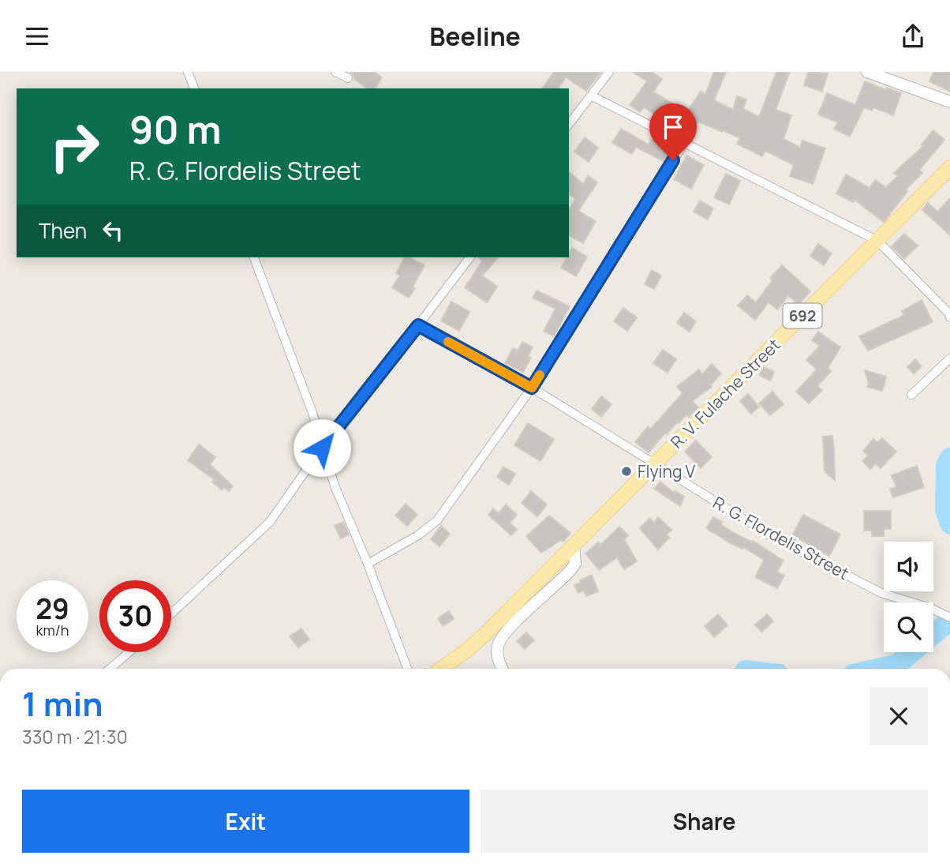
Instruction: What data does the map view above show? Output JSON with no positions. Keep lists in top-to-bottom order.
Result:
{
  "streets": {
    "main road": ["692", "R. V. Fulache Street"],
    "street": ["R. G. Flordelis Street"]
  },
  "crossings": [
    ["692", "R. V. Fulache Street"],
    ["R. V. Fulache Street", "R. G. Flordelis Street"]
  ],
  "places": ["Flying V"],
  "page": {
    "header": "Beeline",
    "turn": ["90 m", "R. G. Flordelis Street"],
    "then": "Then",
    "speed": "29 km/h",
    "limit": "30",
    "heading": ["1 min", "330 m · 21:30"],
    "buttons": ["Exit", "Share"]
  }
}
